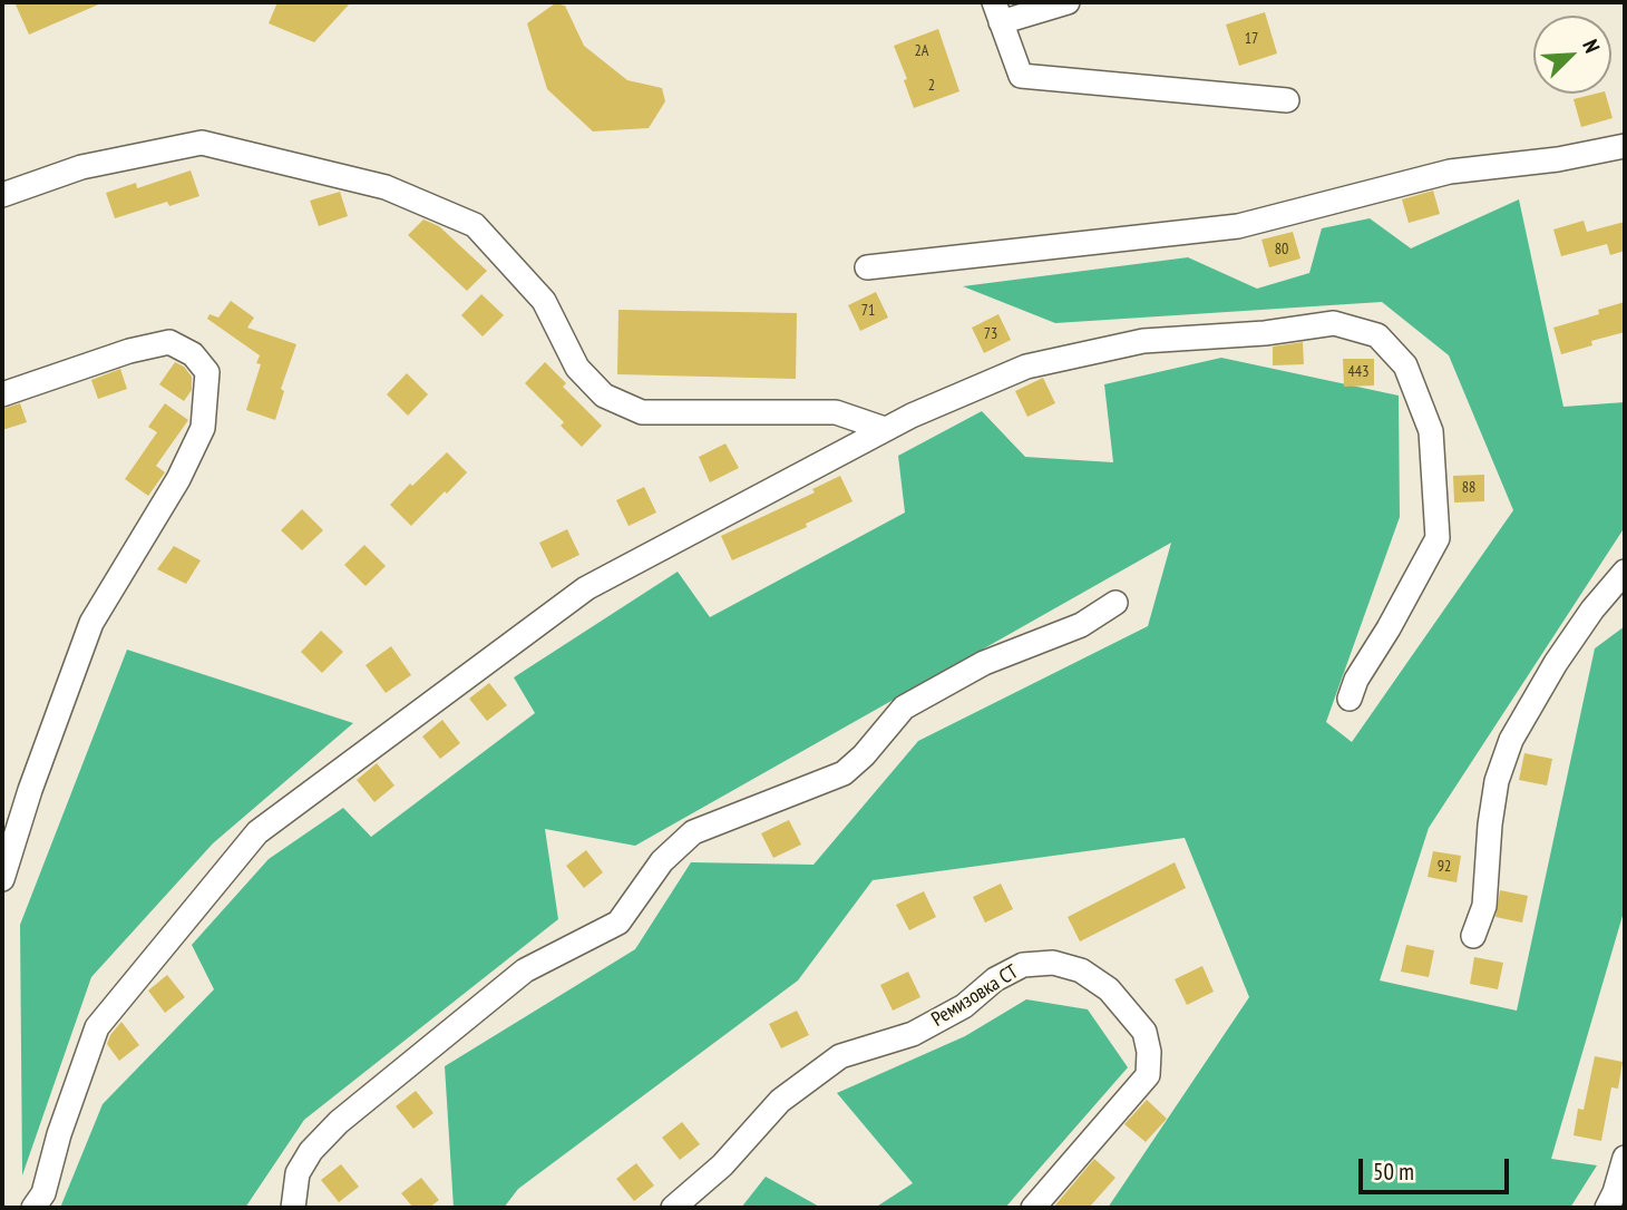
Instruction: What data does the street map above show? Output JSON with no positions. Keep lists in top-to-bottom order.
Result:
{
  "streets": {
    "street": ["Ремизовка СТ"]
  },
  "house_numbers": [
    "17",
    "2А",
    "2",
    "80",
    "71",
    "73",
    "443",
    "88",
    "92"
  ],
  "scale_bar": "50 m",
  "north": "top right"
}
